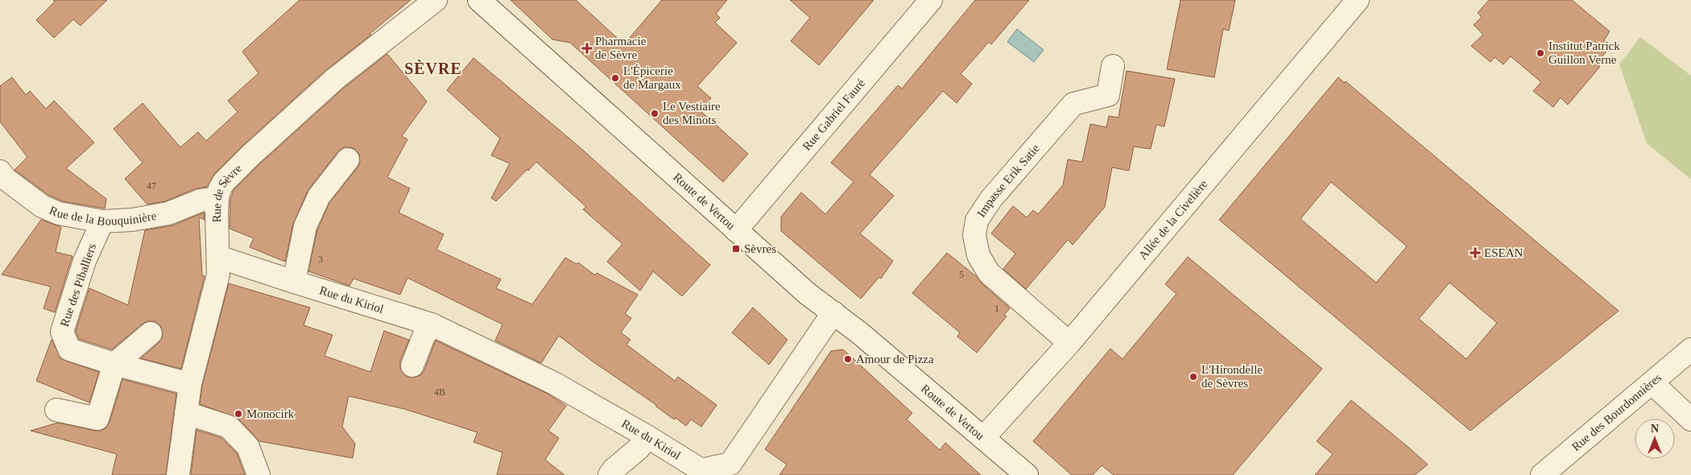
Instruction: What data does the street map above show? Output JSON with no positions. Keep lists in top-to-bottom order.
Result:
{
  "streets": {
    "street": [
      "Rue Gabriel Fauré",
      "Impasse Erik Satie",
      "Rue de Sèvre",
      "Route de Vertou",
      "Rue de la Bouquinière",
      "Allée de la Civelière",
      "Rue des Piballiers",
      "Rue du Kiriol",
      "Rue des Bourdonnières"
    ]
  },
  "crossings": [
    ["Rue Gabriel Fauré", "Route de Vertou"],
    ["Impasse Erik Satie", "Allée de la Civelière"],
    ["Rue de Sèvre", "Rue de la Bouquinière"],
    ["Rue de Sèvre", "Rue des Piballiers"],
    ["Rue de Sèvre", "Rue du Kiriol"],
    ["Route de Vertou", "Allée de la Civelière"],
    ["Route de Vertou", "Rue du Kiriol"],
    ["Rue de la Bouquinière", "Rue des Piballiers"]
  ],
  "districts": ["SÈVRE"],
  "places": {
    "health": ["Pharmacie de Sèvre", "ESEAN"],
    "other": [
      "Institut Patrick Guillon Verne",
      "L'Épicerie de Margaux",
      "Le Vestiaire des Minots",
      "Amour de Pizza",
      "L'Hirondelle de Sèvres",
      "Monocirk"
    ],
    "transit": ["Sèvres"]
  },
  "house_numbers": [
    "47",
    "3",
    "5",
    "1",
    "4B"
  ],
  "north": "top"
}
